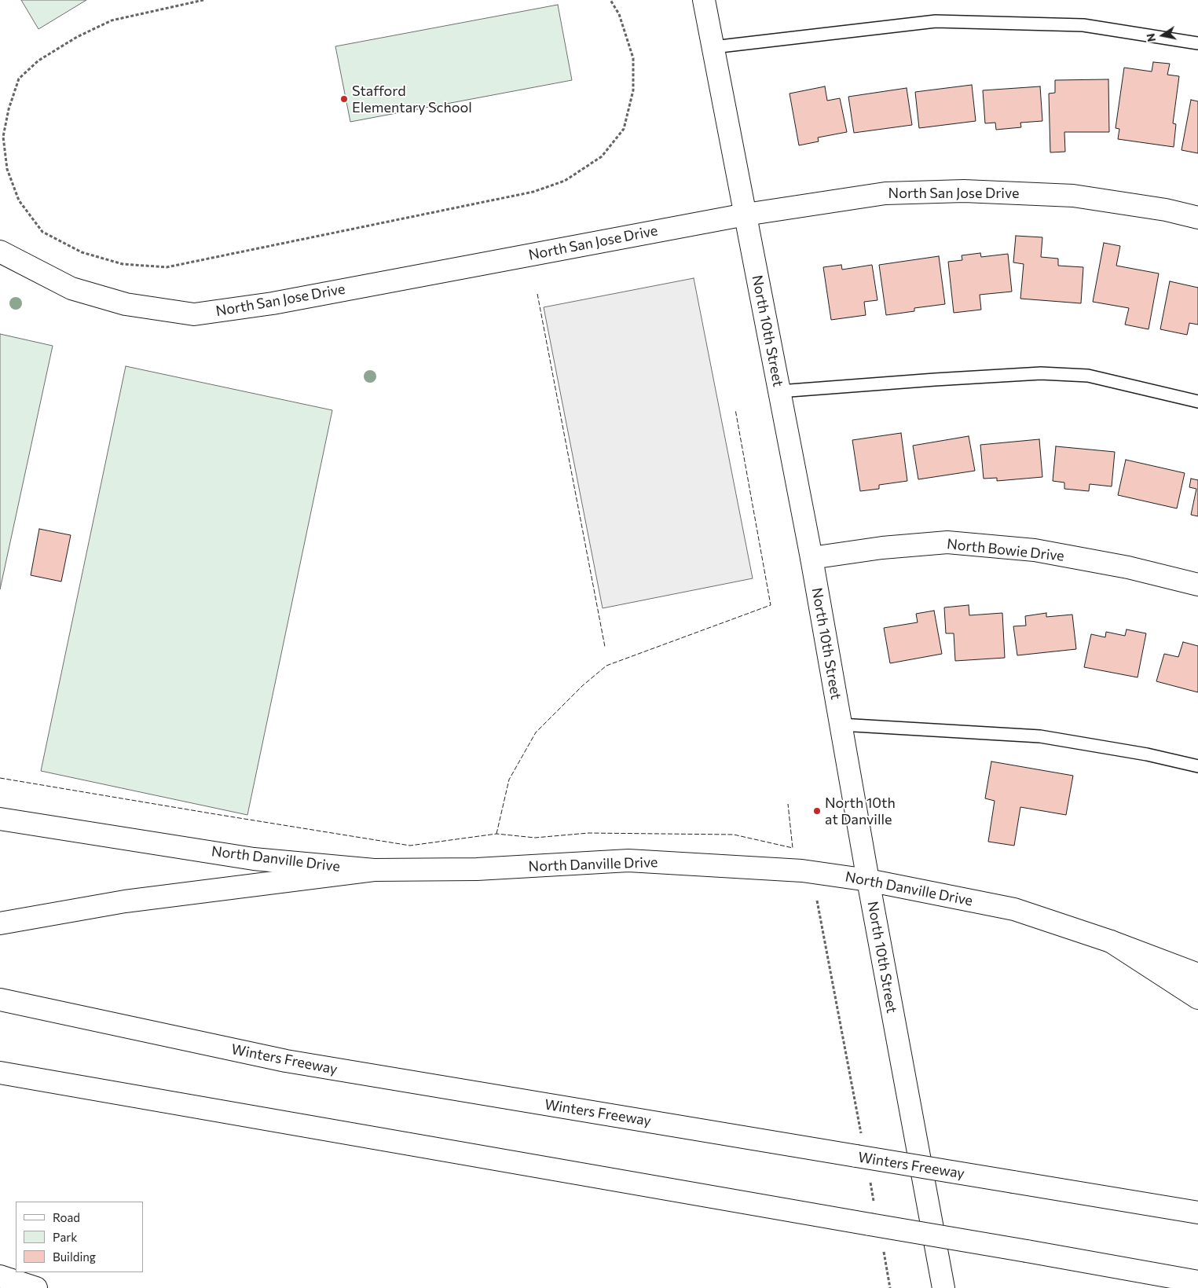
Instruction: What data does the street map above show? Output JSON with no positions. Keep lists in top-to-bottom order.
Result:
{
  "streets": {
    "main road": [
      "North San Jose Drive",
      "North 10th Street",
      "North Bowie Drive",
      "North Danville Drive",
      "Winters Freeway"
    ]
  },
  "crossings": [
    ["North San Jose Drive", "North 10th Street"],
    ["North 10th Street", "North Bowie Drive"],
    ["North 10th Street", "North Danville Drive"]
  ],
  "places": ["Stafford Elementary School", "North 10th at Danville"],
  "legend": ["Road", "Park", "Building"],
  "north": "left"
}
